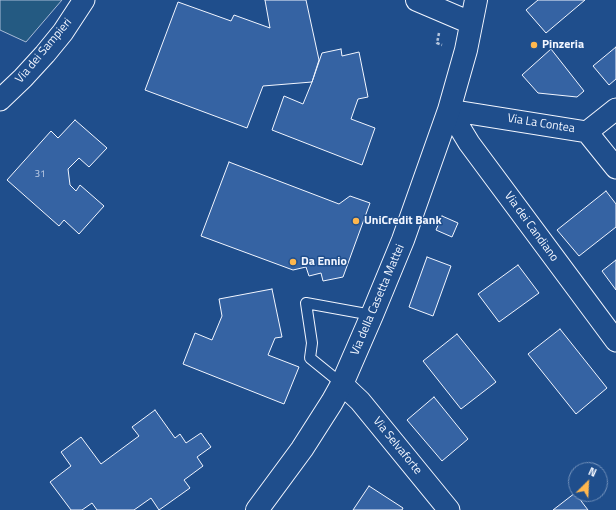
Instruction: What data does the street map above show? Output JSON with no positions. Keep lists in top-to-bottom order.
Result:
{
  "streets": {
    "main road": ["Via della Casetta Mattei"],
    "street": [
      "Via dei Sampieri",
      "Via La Contea",
      "Via dei Candiano",
      "Via Selvaforte"
    ]
  },
  "crossings": [
    ["Via La Contea", "Via dei Candiano"],
    ["Via La Contea", "Via della Casetta Mattei"],
    ["Via dei Candiano", "Via della Casetta Mattei"],
    ["Via della Casetta Mattei", "Via Selvaforte"]
  ],
  "places": ["Pinzeria", "UniCredit Bank", "Da Ennio"],
  "house_numbers": ["31"],
  "north": "top right"
}
